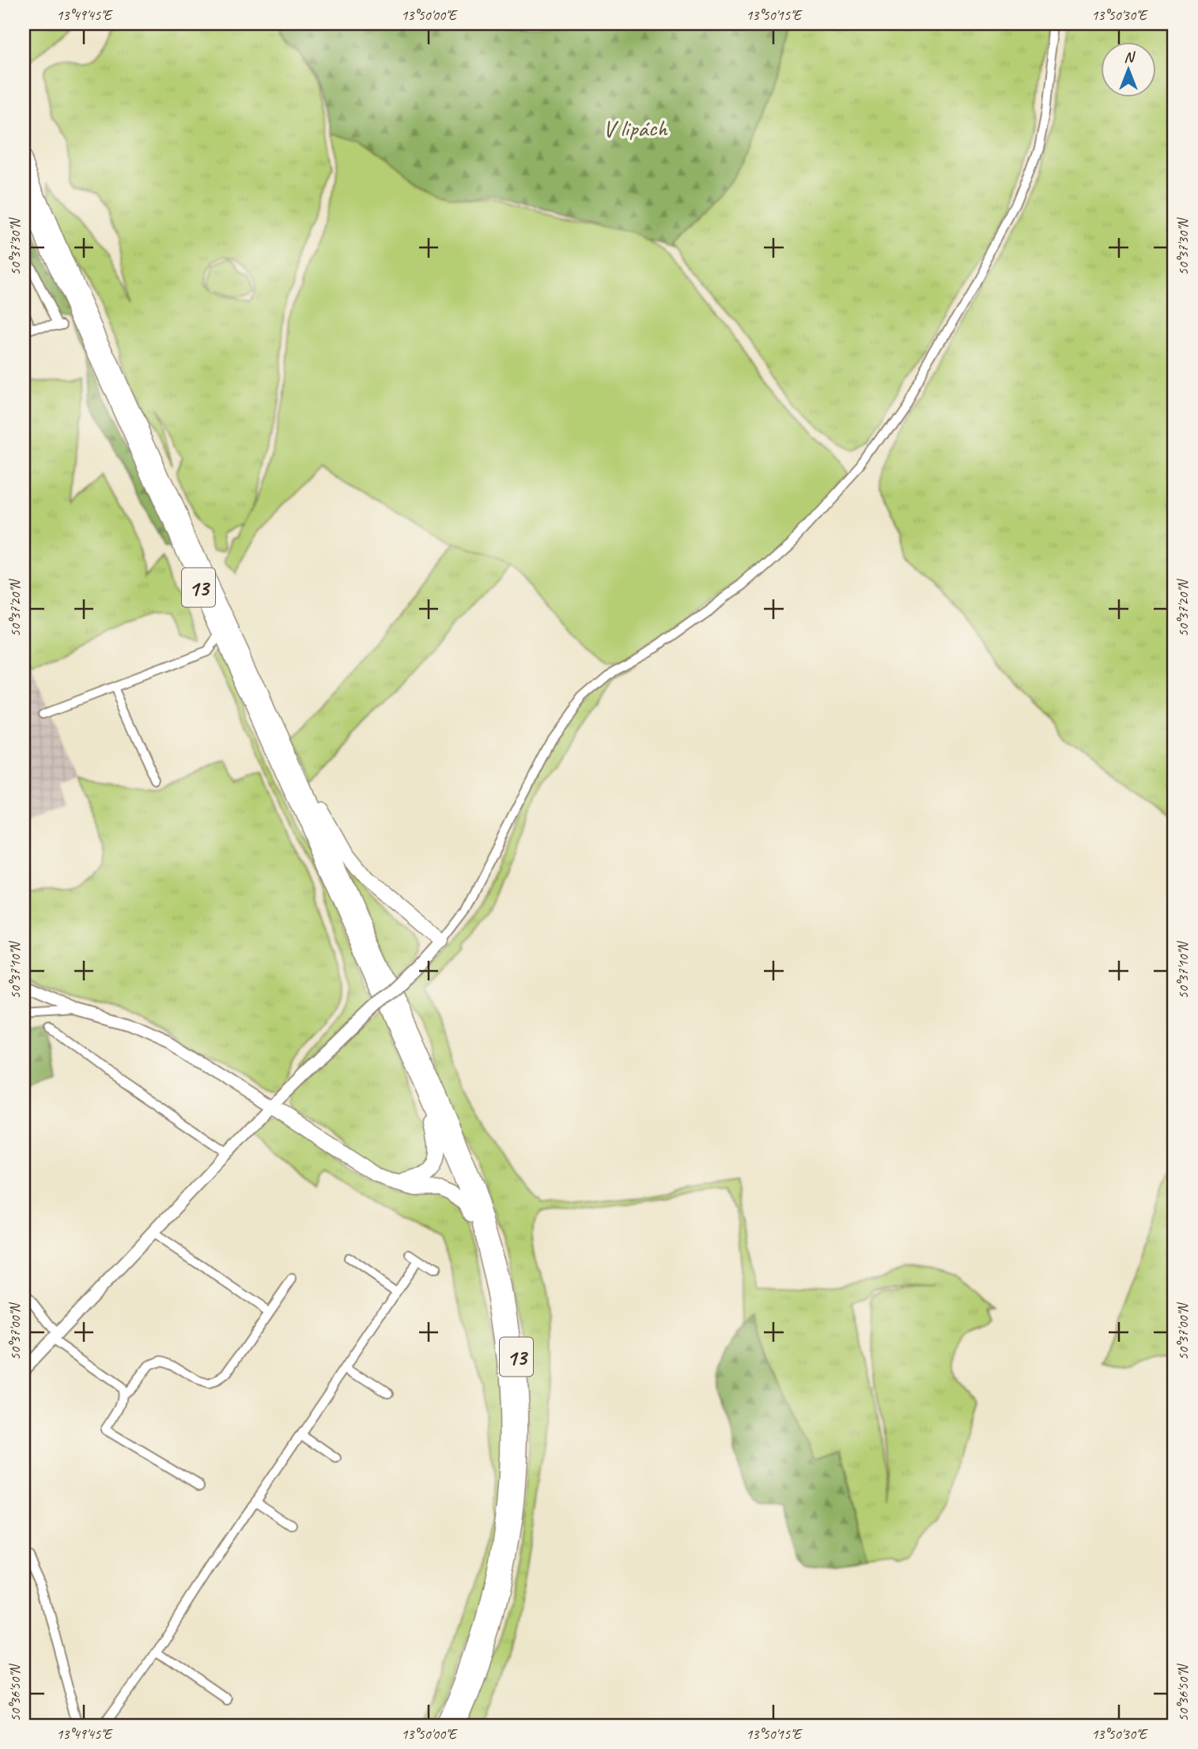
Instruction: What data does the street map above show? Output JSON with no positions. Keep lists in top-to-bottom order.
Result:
{
  "streets": {
    "highway": ["13"]
  },
  "parks": ["V lipách"],
  "north": "top",
  "coordinates": [
    "13°49'45\"E",
    "13°50'00\"E",
    "13°50'15\"E",
    "13°50'30\"E",
    "50°37'30\"N",
    "50°37'20\"N",
    "50°37'10\"N",
    "50°37'00\"N",
    "50°36'50\"N"
  ]
}
